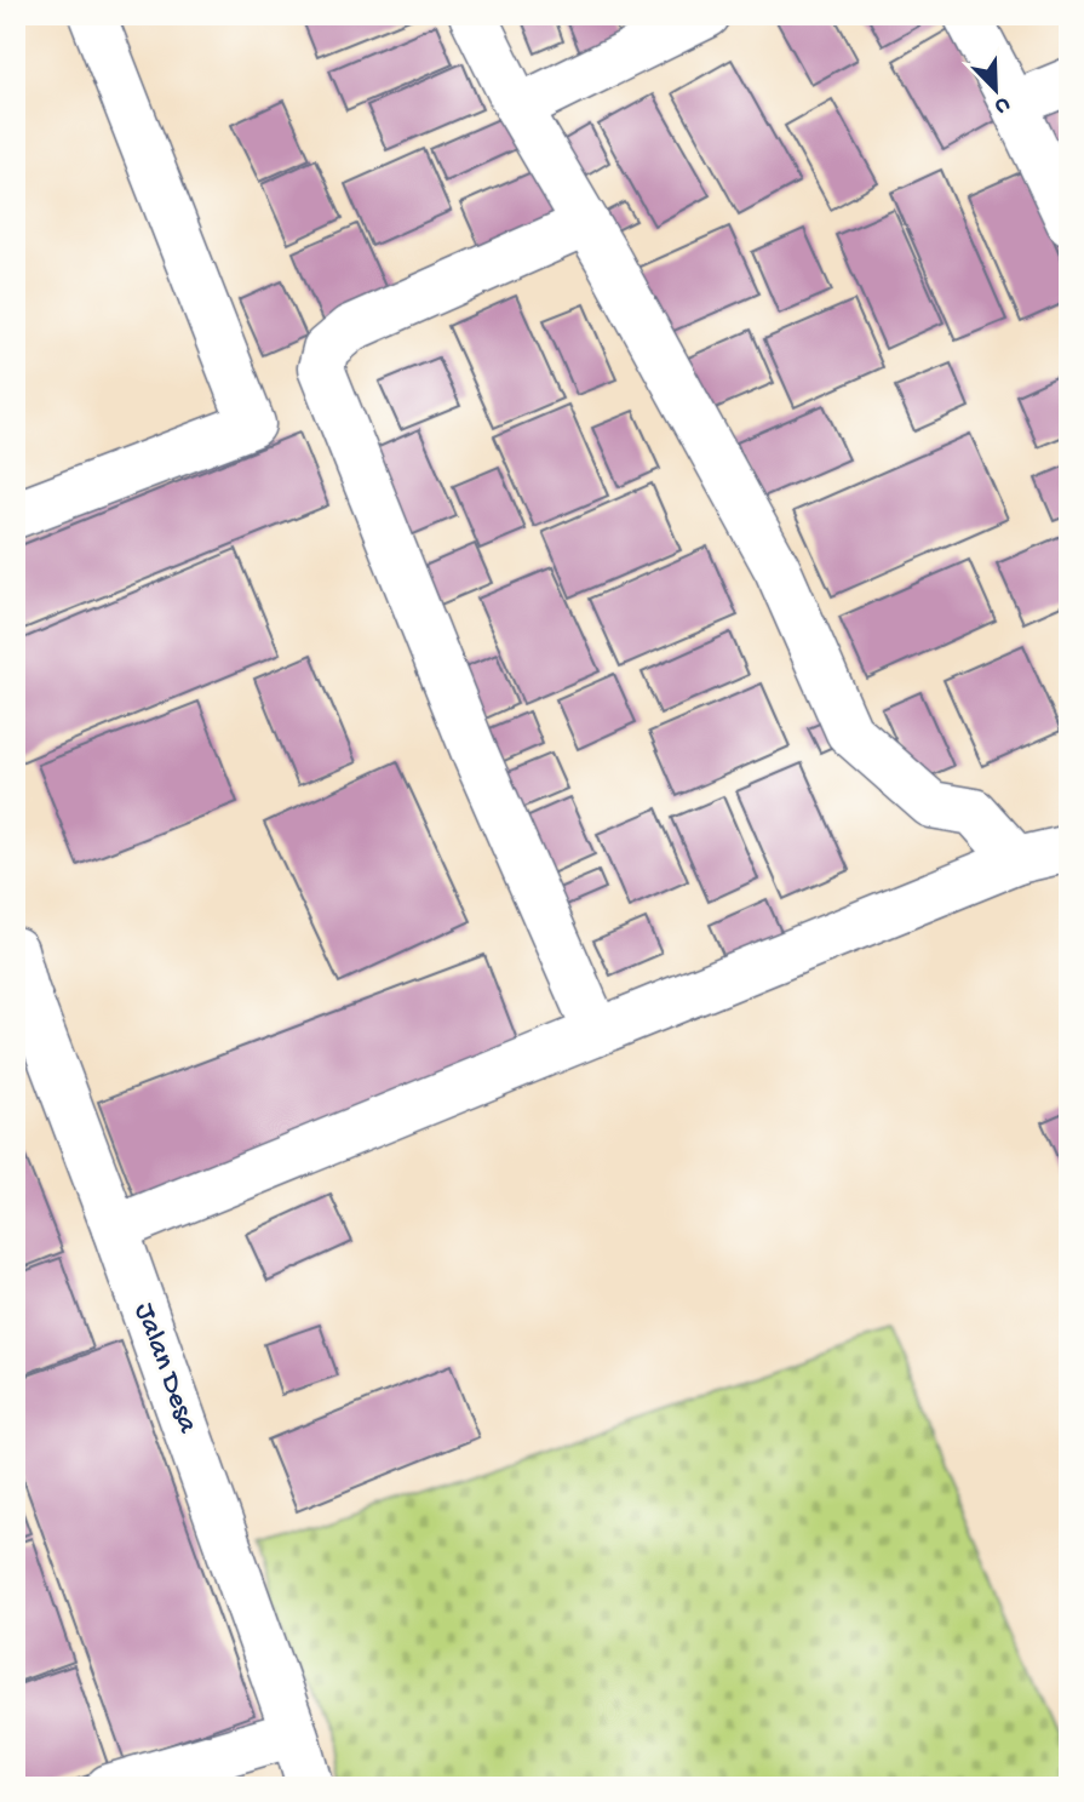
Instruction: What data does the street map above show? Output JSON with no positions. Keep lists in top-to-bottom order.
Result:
{
  "streets": {
    "street": ["Jalan Desa"]
  },
  "north": "bottom right"
}
